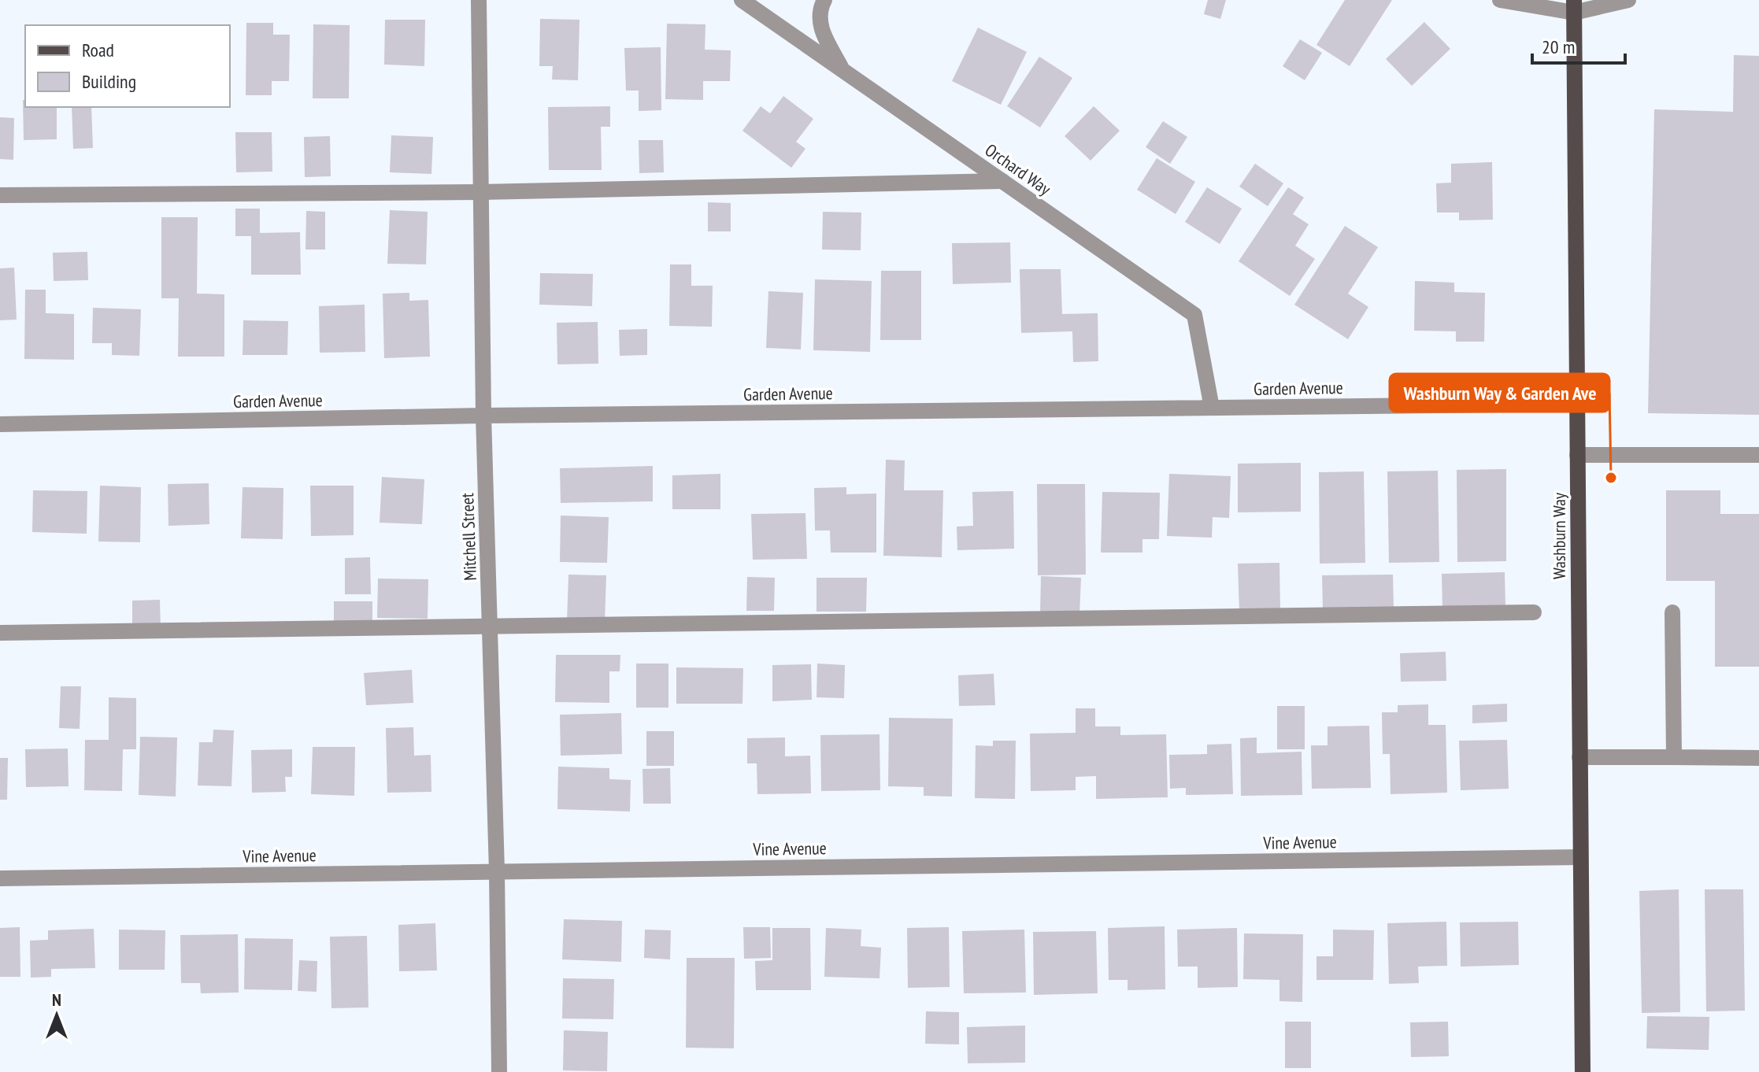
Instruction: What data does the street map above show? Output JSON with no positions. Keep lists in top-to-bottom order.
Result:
{
  "streets": {
    "main road": ["Washburn Way"],
    "street": [
      "Orchard Way",
      "Garden Avenue",
      "Mitchell Street",
      "Vine Avenue"
    ]
  },
  "crossings": [
    ["Orchard Way", "Garden Avenue"],
    ["Garden Avenue", "Washburn Way"],
    ["Garden Avenue", "Mitchell Street"],
    ["Washburn Way", "Vine Avenue"],
    ["Mitchell Street", "Vine Avenue"]
  ],
  "places": ["Washburn Way & Garden Ave"],
  "legend": ["Road", "Building"],
  "scale_bar": "20 m",
  "north": "top"
}
